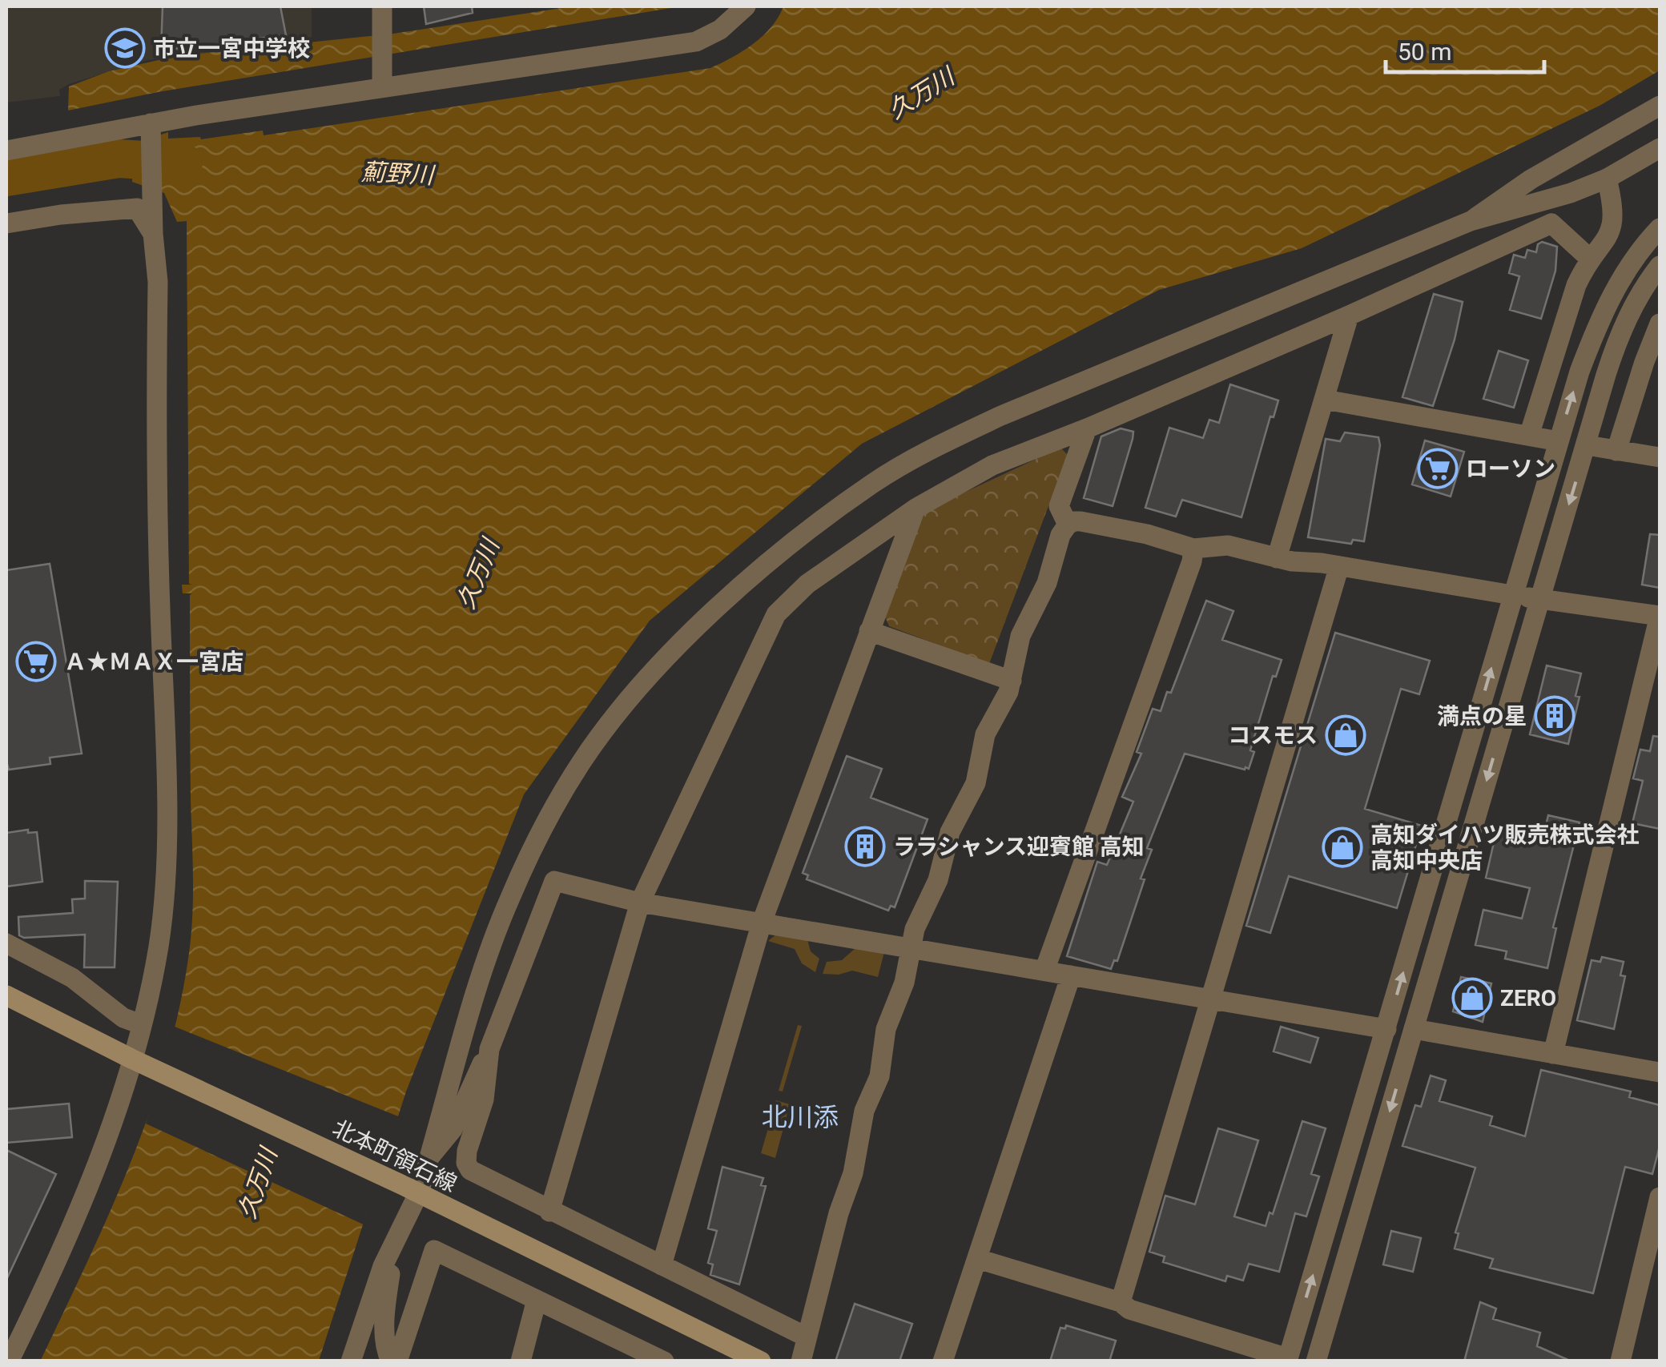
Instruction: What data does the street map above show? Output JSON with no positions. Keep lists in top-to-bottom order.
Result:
{
  "streets": {
    "main road": ["北本町領石線"]
  },
  "districts": ["北川添"],
  "water": ["久万川", "薊野川"],
  "places": {
    "school or university": ["市立一宮中学校"],
    "supermarket": ["ローソン", "Ａ★ＭＡＸ一宮店"],
    "building": ["満点の星", "ララシャンス迎賓館 高知"],
    "shop": ["コスモス", "高知ダイハツ販売株式会社 高知中央店", "ZERO"]
  },
  "scale_bar": "50 m"
}
